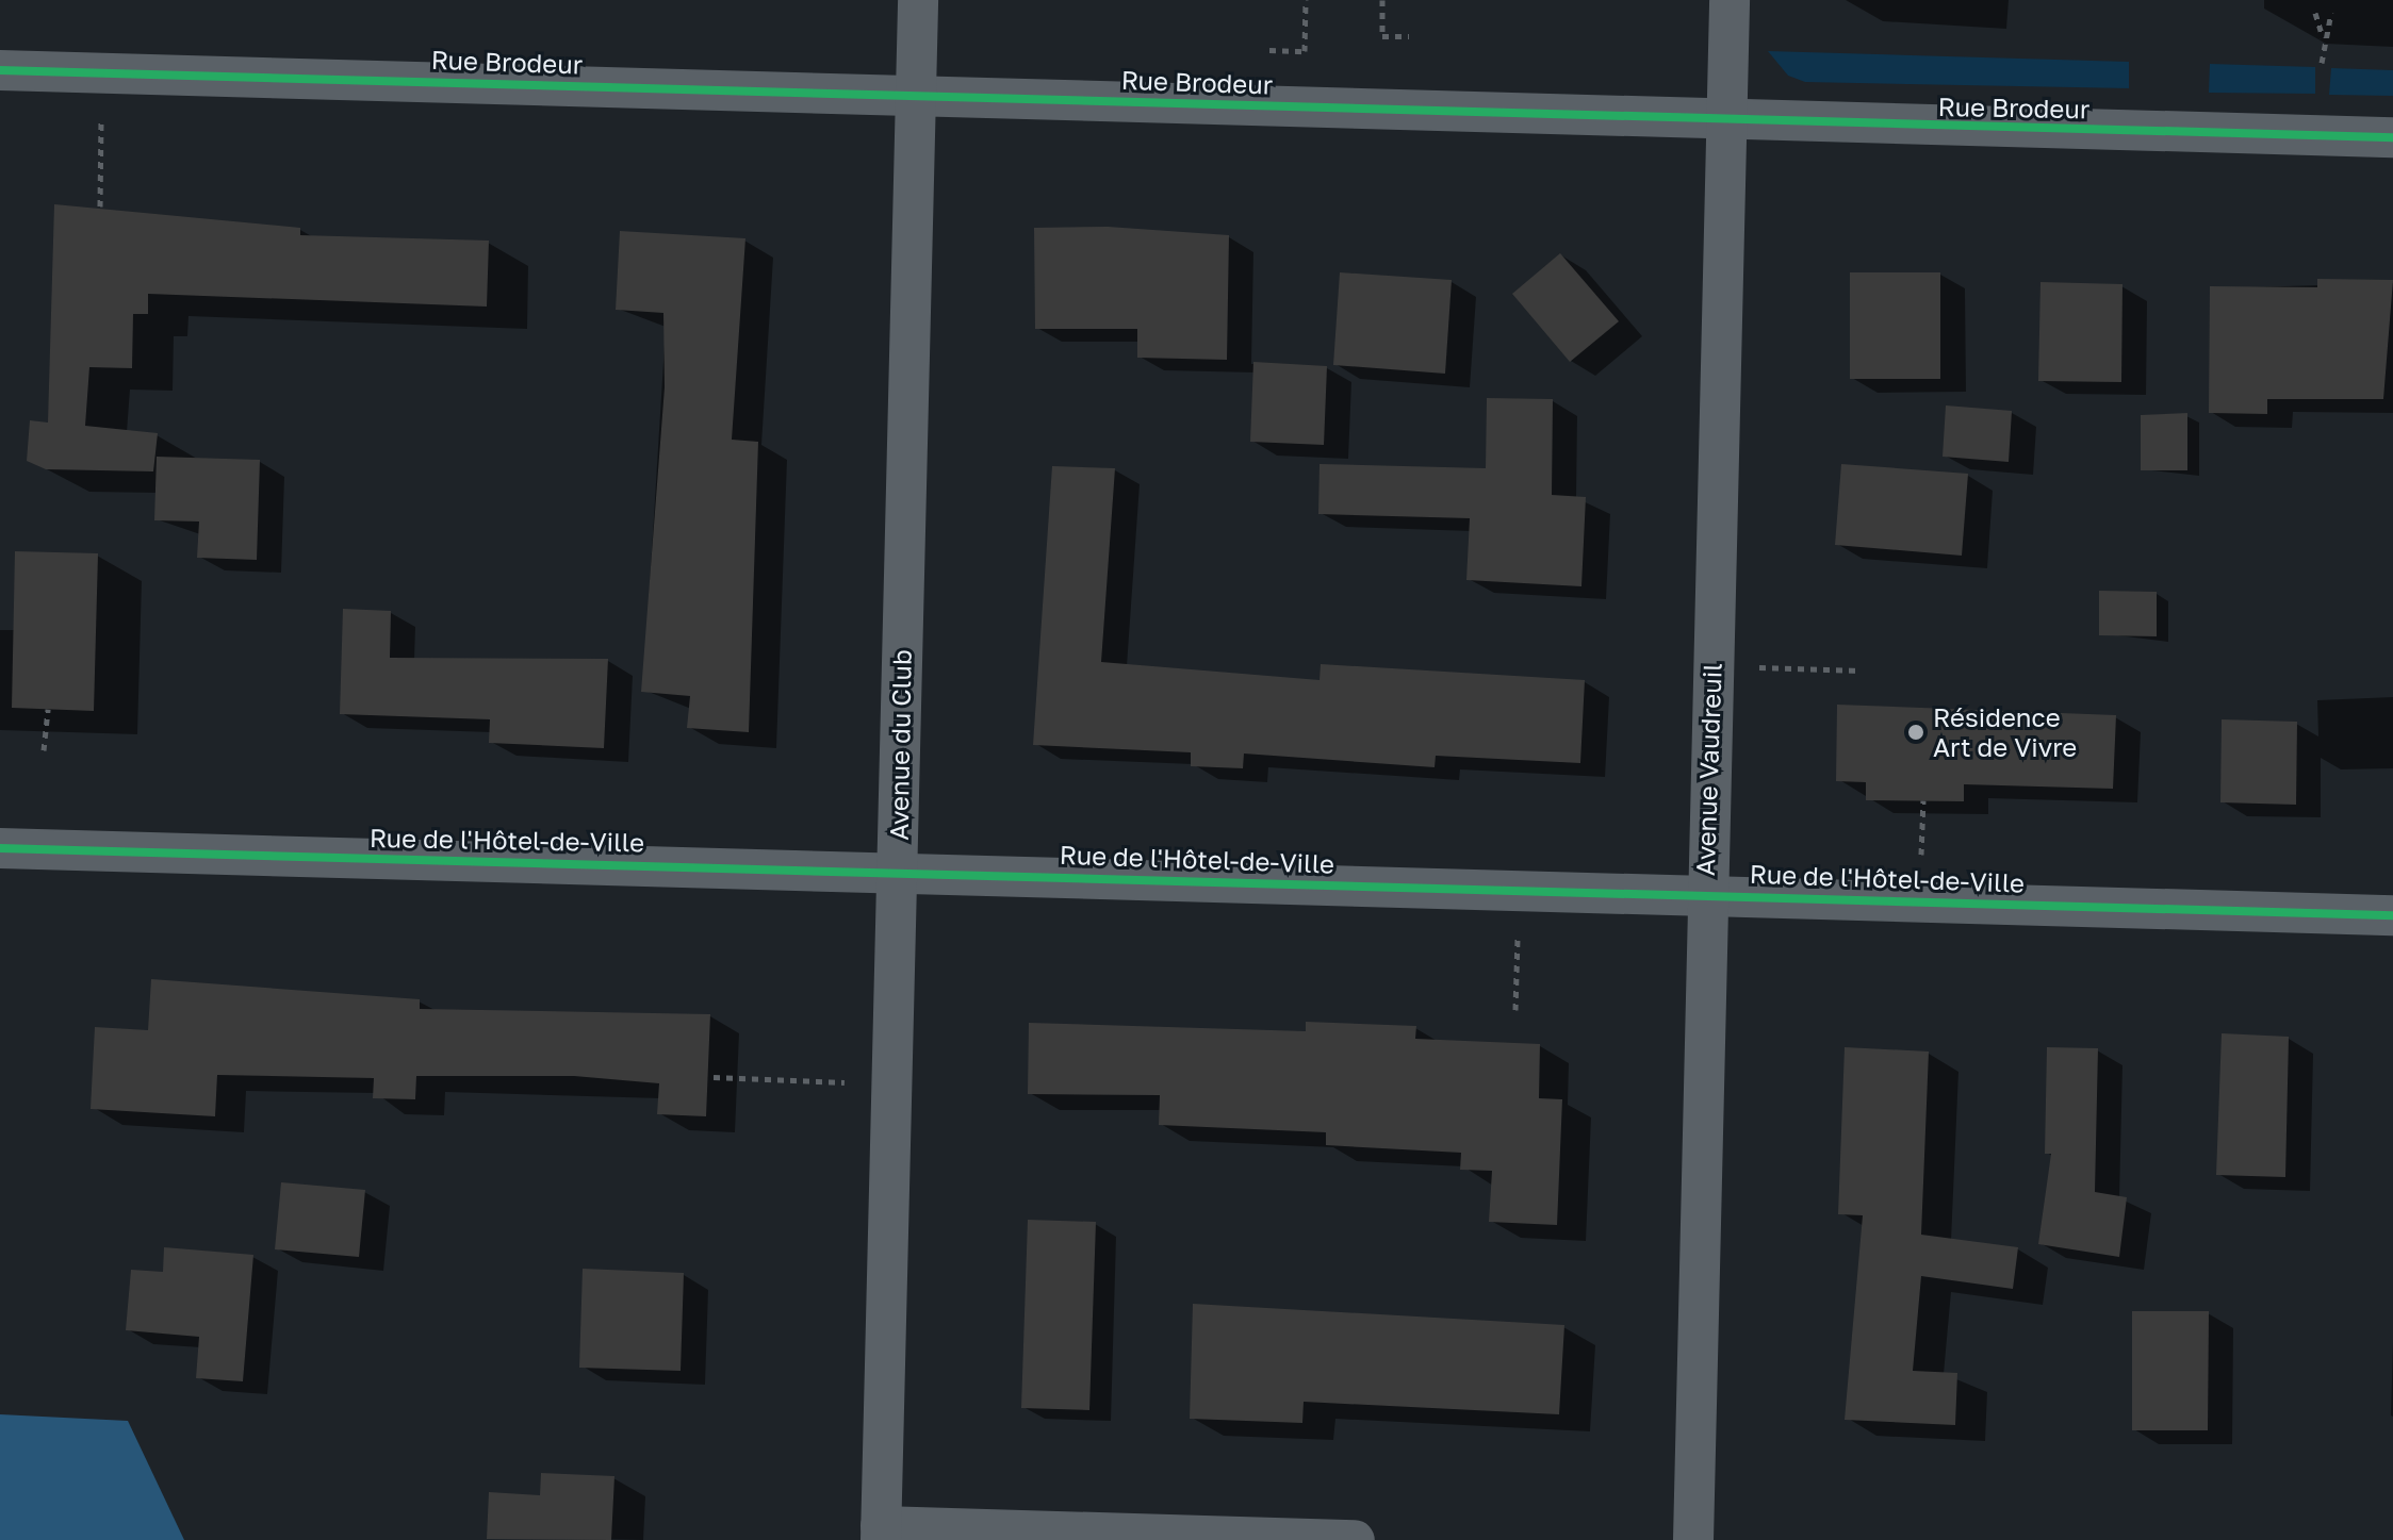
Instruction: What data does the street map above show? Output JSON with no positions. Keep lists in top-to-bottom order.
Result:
{
  "streets": {
    "street": [
      "Rue Brodeur",
      "Avenue du Club",
      "Avenue Vaudreuil",
      "Rue de l'Hôtel-de-Ville"
    ]
  },
  "crossings": [
    ["Rue Brodeur", "Avenue du Club"],
    ["Rue Brodeur", "Avenue Vaudreuil"],
    ["Avenue du Club", "Rue de l'Hôtel-de-Ville"],
    ["Avenue Vaudreuil", "Rue de l'Hôtel-de-Ville"]
  ],
  "places": ["Résidence Art de Vivre"]
}
